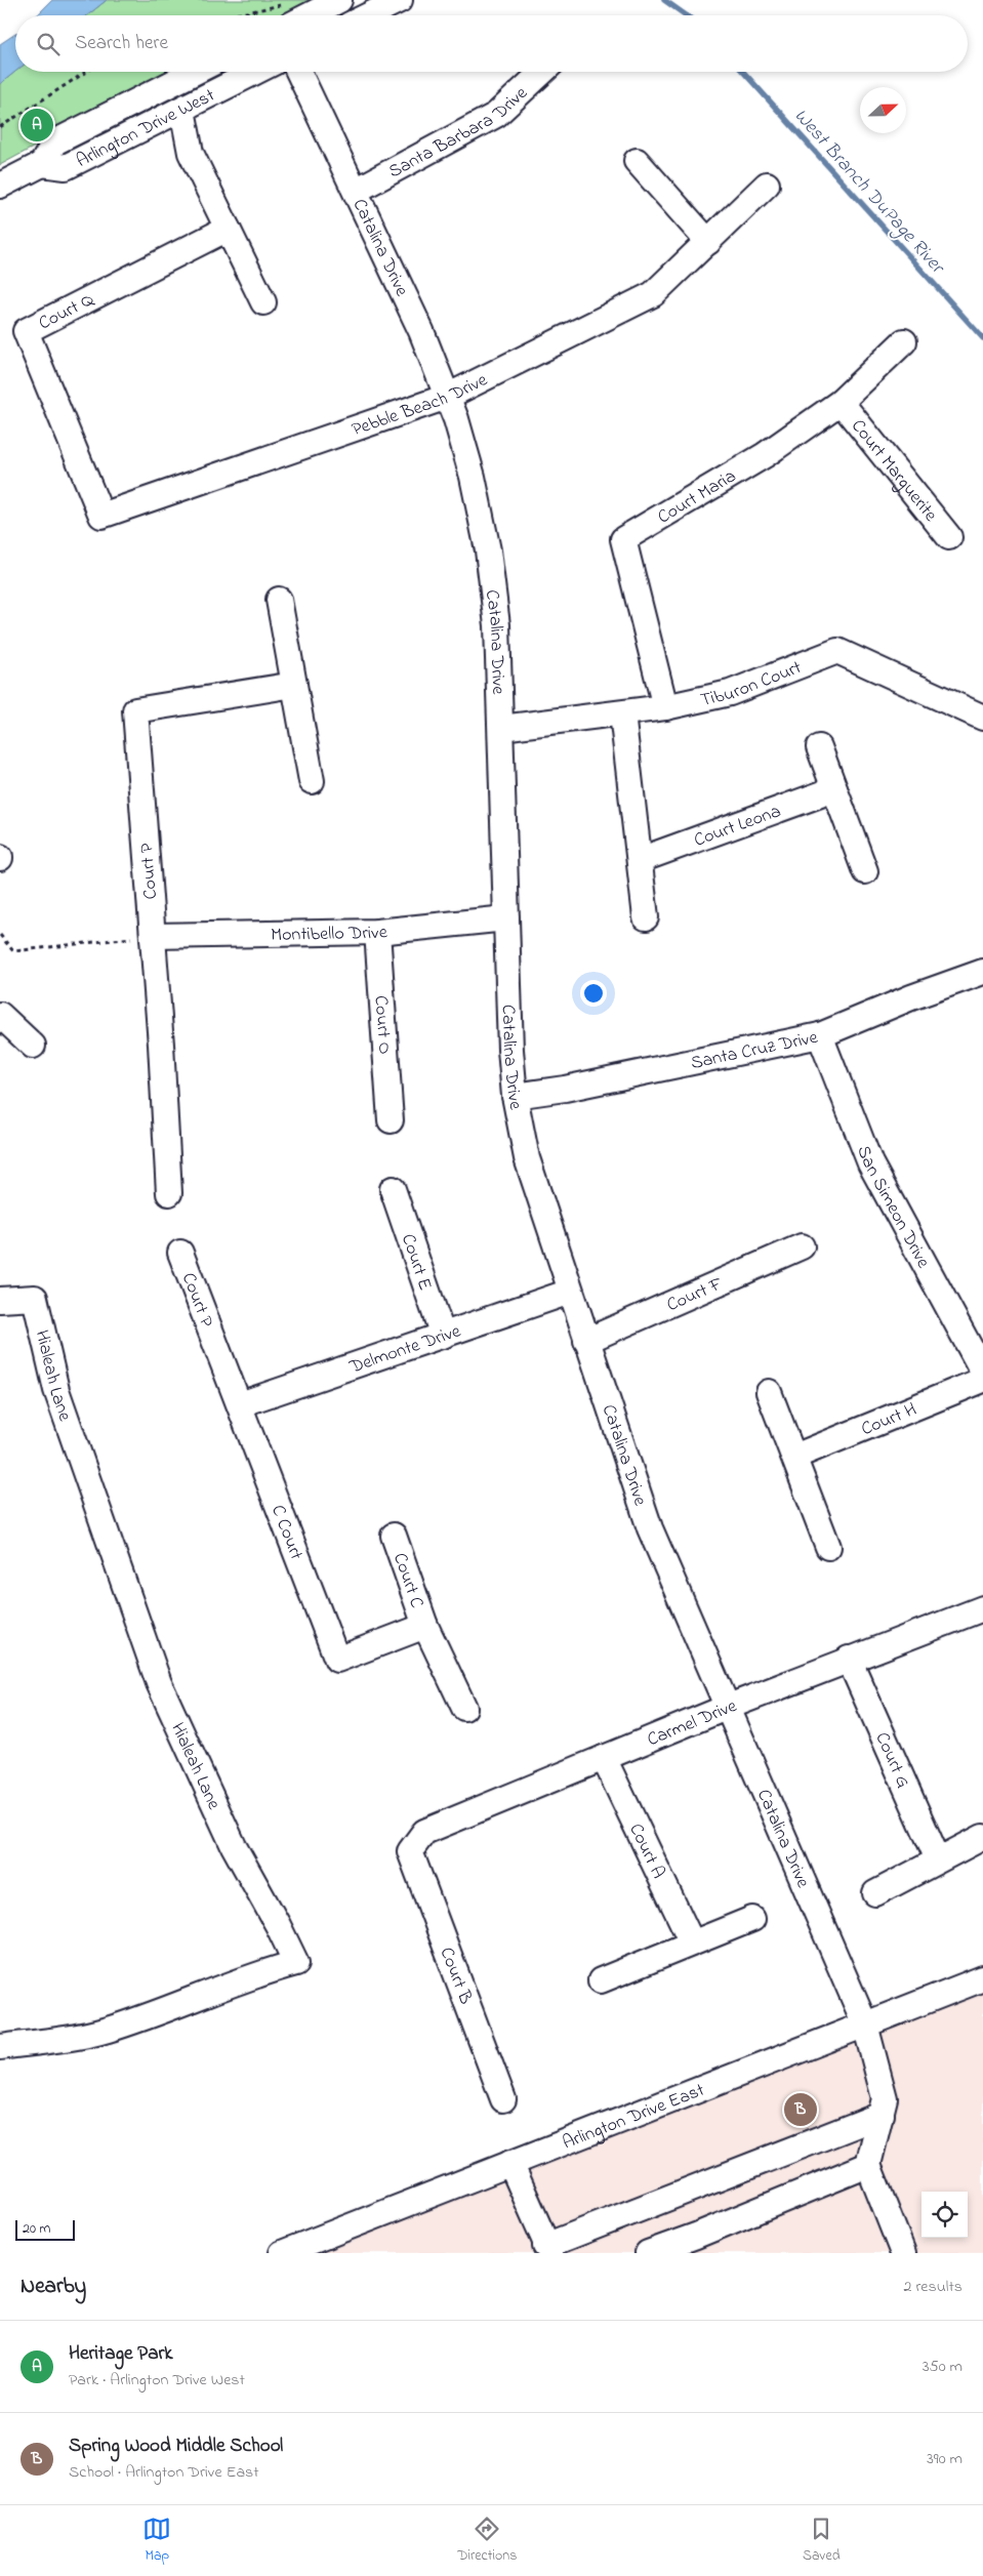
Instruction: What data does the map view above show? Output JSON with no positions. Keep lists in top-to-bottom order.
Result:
{
  "streets": {
    "street": [
      "Arlington Drive West",
      "Santa Barbara Drive",
      "Catalina Drive",
      "Court Q",
      "Pebble Beach Drive",
      "Court Marguerite",
      "Court Maria",
      "Tiburon Court",
      "Court Leona",
      "Court P",
      "Montibello Drive",
      "Court O",
      "Santa Cruz Drive",
      "San Simeon Drive",
      "Court E",
      "Court F",
      "Delmonte Drive",
      "Hialeah Lane",
      "Court H",
      "C Court",
      "Court C",
      "Carmel Drive",
      "Court G",
      "Court A",
      "Court B",
      "Arlington Drive East"
    ]
  },
  "crossings": [
    ["Santa Barbara Drive", "Catalina Drive"],
    ["Catalina Drive", "Pebble Beach Drive"],
    ["Catalina Drive", "Tiburon Court"],
    ["Catalina Drive", "Montibello Drive"],
    ["Catalina Drive", "Santa Cruz Drive"],
    ["Catalina Drive", "Court F"],
    ["Catalina Drive", "Delmonte Drive"],
    ["Catalina Drive", "Carmel Drive"],
    ["Catalina Drive", "Arlington Drive East"],
    ["Court Q", "Pebble Beach Drive"],
    ["Court Marguerite", "Court Maria"],
    ["Court Maria", "Tiburon Court"],
    ["Court P", "Montibello Drive"],
    ["Court P", "Delmonte Drive"],
    ["Court P", "C Court"],
    ["Montibello Drive", "Court O"],
    ["Santa Cruz Drive", "San Simeon Drive"],
    ["Court E", "Delmonte Drive"],
    ["Delmonte Drive", "C Court"],
    ["C Court", "Court C"],
    ["Carmel Drive", "Court G"],
    ["Carmel Drive", "Court A"],
    ["Carmel Drive", "Court B"]
  ],
  "water": ["West Branch DuPage River"],
  "scale_bar": "20 m",
  "north": "right",
  "page": {
    "search": "Search here",
    "pins": ["A", "B"],
    "scale": "20 m",
    "heading": ["Nearby", "2 results"],
    "list": [
      {
        "mark": "A",
        "name": "Heritage Park",
        "note": "Park · Arlington Drive West",
        "value": "350 m"
      },
      {
        "mark": "B",
        "name": "Spring Wood Middle School",
        "note": "School · Arlington Drive East",
        "value": "390 m"
      }
    ],
    "nav": ["Map", "Directions", "Saved"]
  }
}
